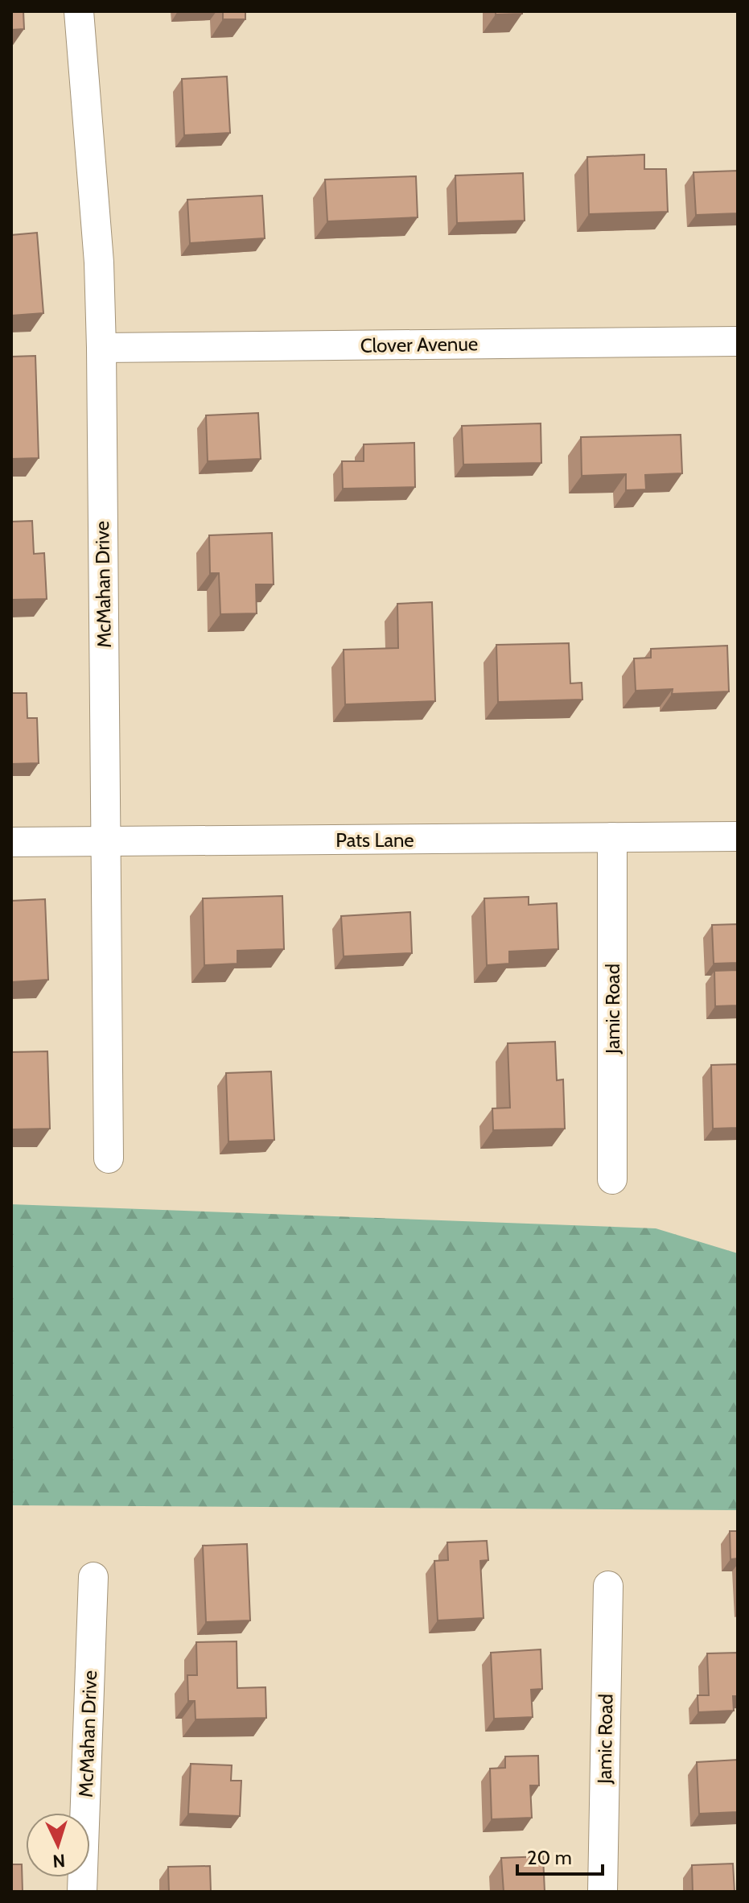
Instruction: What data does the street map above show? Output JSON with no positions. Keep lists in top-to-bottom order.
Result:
{
  "streets": {
    "street": [
      "Clover Avenue",
      "McMahan Drive",
      "Pats Lane",
      "Jamic Road"
    ]
  },
  "crossings": [
    ["Clover Avenue", "McMahan Drive"],
    ["McMahan Drive", "Pats Lane"],
    ["Pats Lane", "Jamic Road"]
  ],
  "scale_bar": "20 m",
  "north": "bottom"
}
